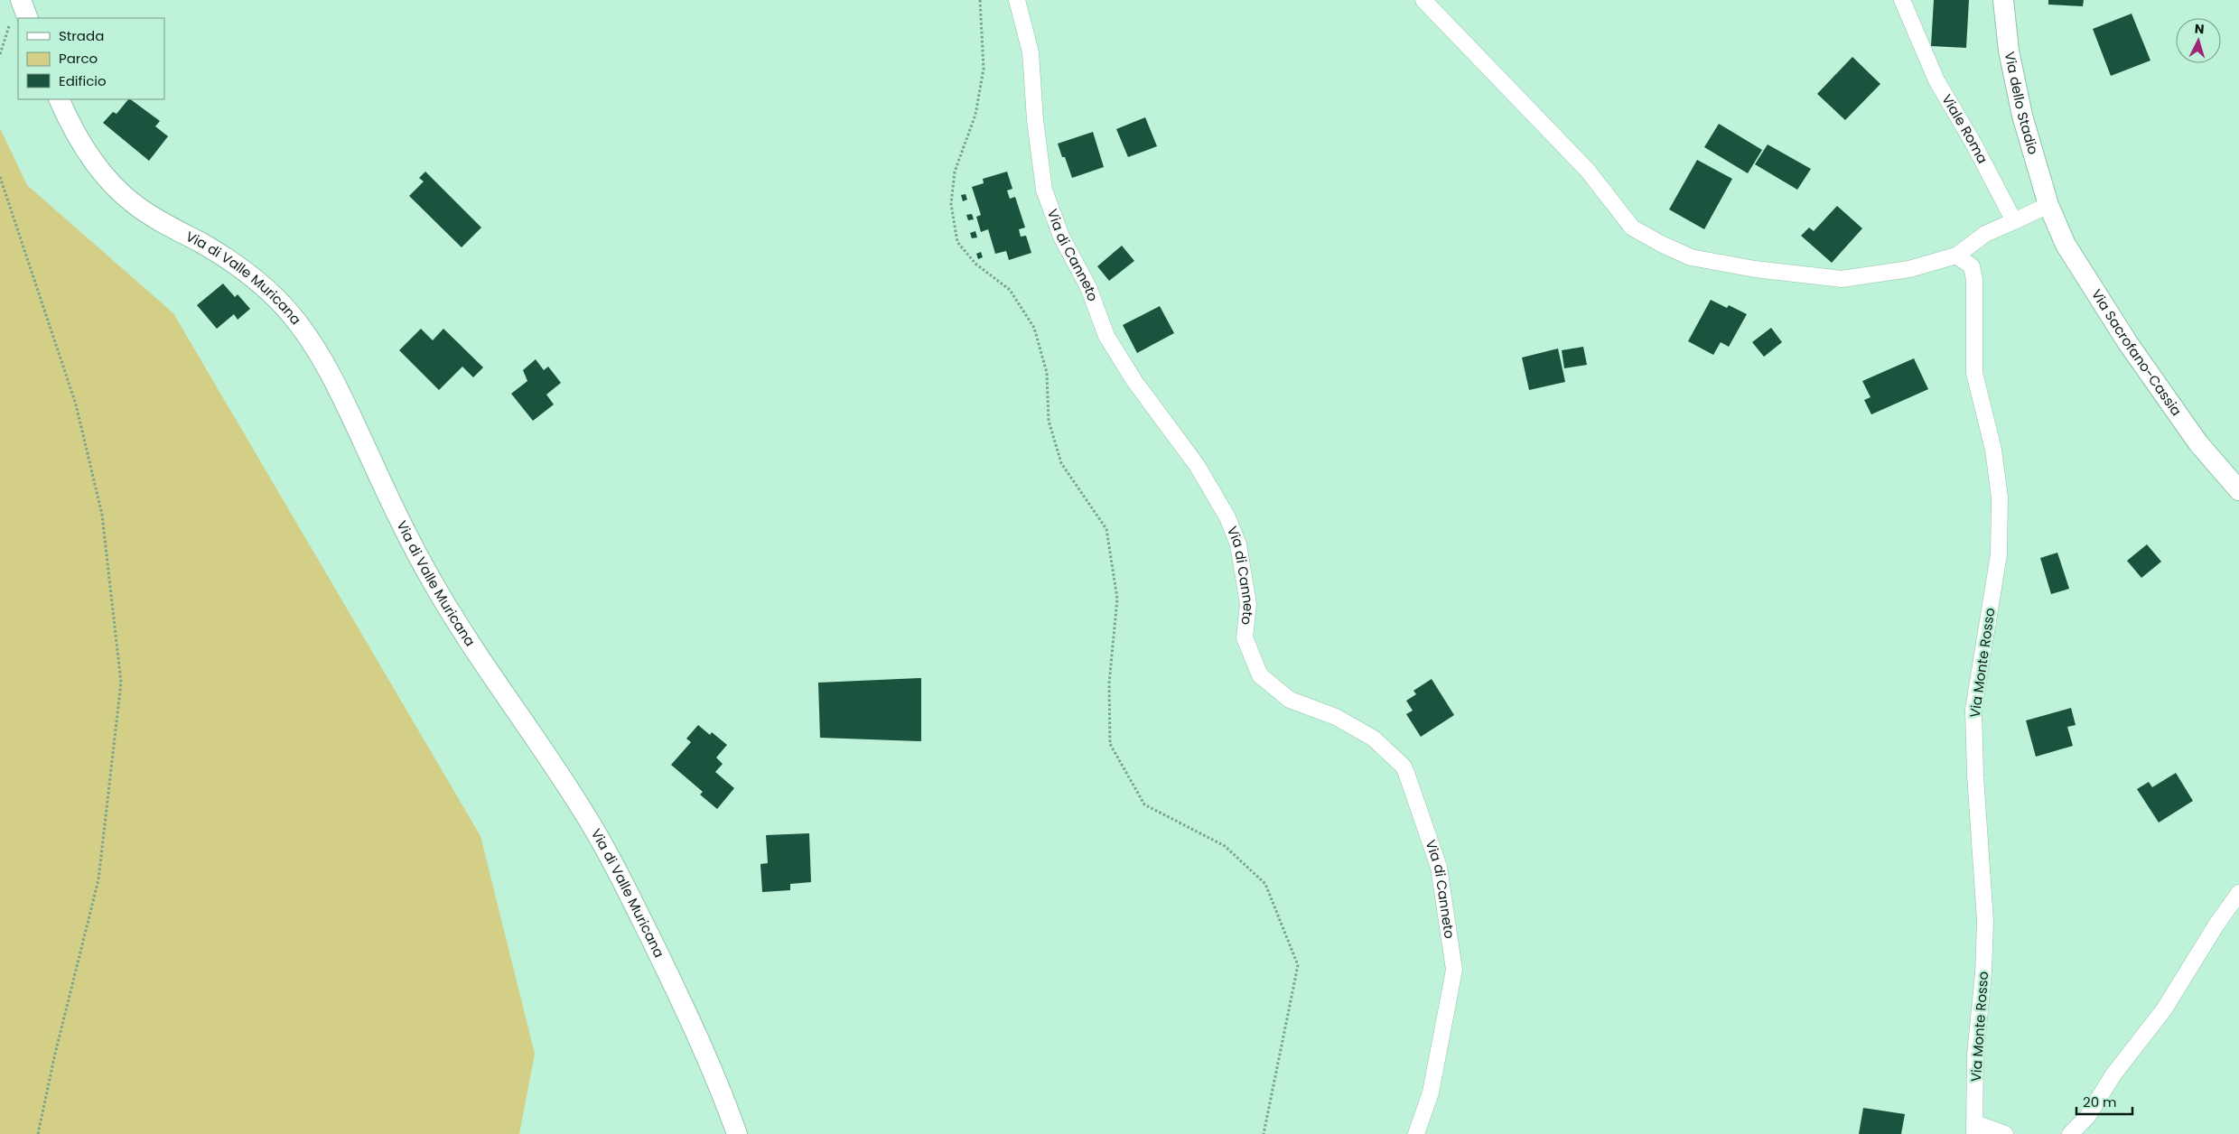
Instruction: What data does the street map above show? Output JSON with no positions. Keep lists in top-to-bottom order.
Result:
{
  "streets": {
    "street": [
      "Via dello Stadio",
      "Viale Roma",
      "Via di Canneto",
      "Via di Valle Muricana",
      "Via Sacrofano-Cassia",
      "Via Monte Rosso"
    ]
  },
  "crossings": [
    ["Via dello Stadio", "Via Sacrofano-Cassia"]
  ],
  "legend": ["Strada", "Parco", "Edificio"],
  "scale_bar": "20 m",
  "north": "top"
}
